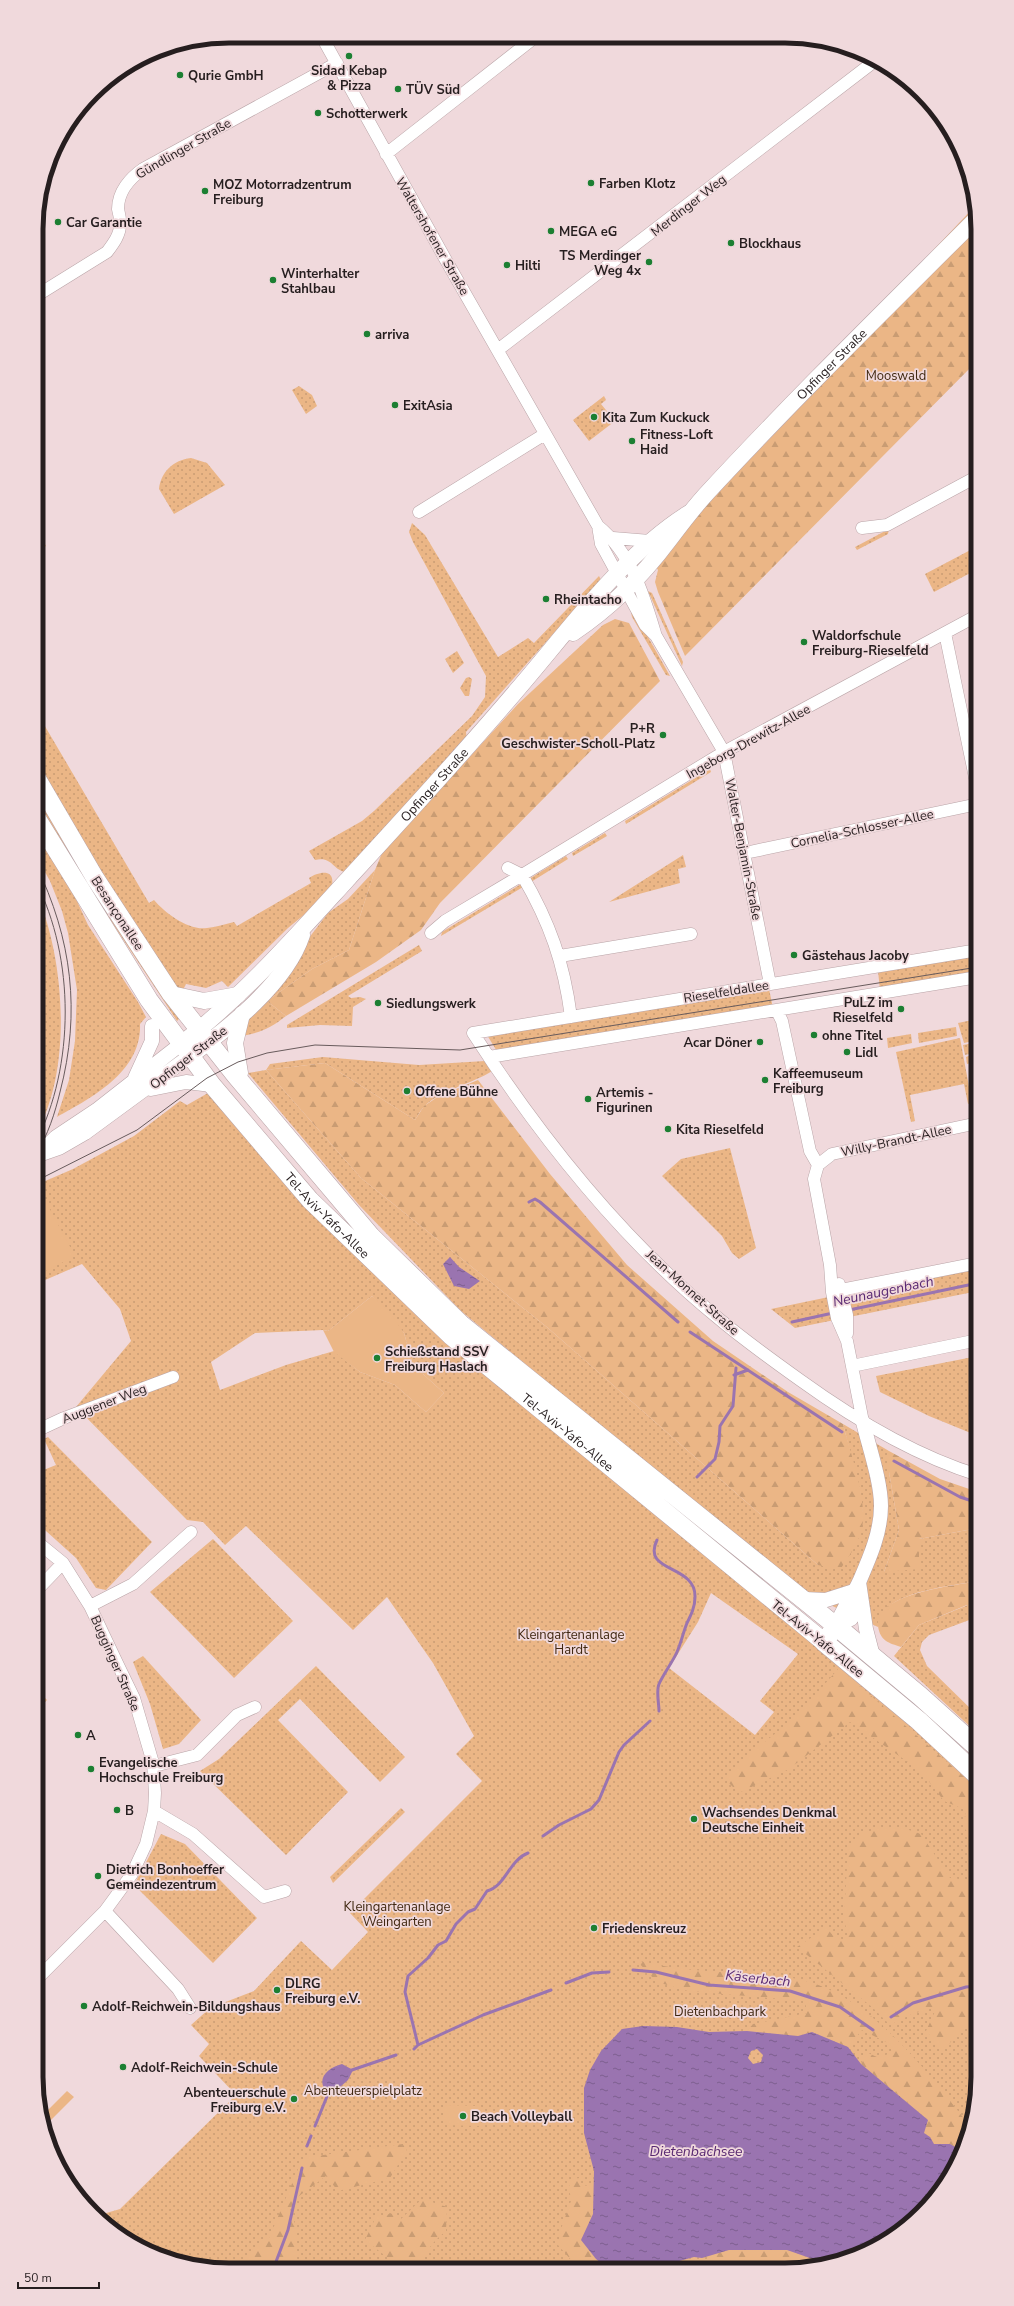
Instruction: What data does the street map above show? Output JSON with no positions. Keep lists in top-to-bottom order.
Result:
{
  "streets": {
    "highway": ["Tel-Aviv-Yafo-Allee"],
    "main road": ["Opfinger Straße", "Besançonallee"],
    "street": [
      "Gündlinger Straße",
      "Merdinger Weg",
      "Waltershofener Straße",
      "Ingeborg-Drewitz-Allee",
      "Cornelia-Schlosser-Allee",
      "Walter-Benjamin-Straße",
      "Rieselfeldallee",
      "Willy-Brandt-Allee",
      "Jean-Monnet-Straße",
      "Auggener Weg",
      "Bugginger Straße"
    ]
  },
  "crossings": [
    ["Gündlinger Straße", "Waltershofener Straße"],
    ["Merdinger Weg", "Waltershofener Straße"],
    ["Waltershofener Straße", "Opfinger Straße"],
    ["Waltershofener Straße", "Walter-Benjamin-Straße"],
    ["Opfinger Straße", "Walter-Benjamin-Straße"],
    ["Opfinger Straße", "Besançonallee"],
    ["Opfinger Straße", "Tel-Aviv-Yafo-Allee"],
    ["Ingeborg-Drewitz-Allee", "Walter-Benjamin-Straße"],
    ["Cornelia-Schlosser-Allee", "Walter-Benjamin-Straße"],
    ["Walter-Benjamin-Straße", "Rieselfeldallee"],
    ["Besançonallee", "Tel-Aviv-Yafo-Allee"],
    ["Rieselfeldallee", "Jean-Monnet-Straße"]
  ],
  "water": ["Neunaugenbach", "Käserbach", "Dietenbachsee"],
  "parks": [
    "Mooswald",
    "Kleingartenanlage Hardt",
    "Kleingartenanlage Weingarten",
    "Dietenbachpark",
    "Abenteuerspielplatz"
  ],
  "places": [
    "Sidad Kebap & Pizza",
    "Qurie GmbH",
    "TÜV Süd",
    "Schotterwerk",
    "Farben Klotz",
    "MOZ Motorradzentrum Freiburg",
    "Car Garantie",
    "MEGA eG",
    "Blockhaus",
    "TS Merdinger Weg 4x",
    "Hilti",
    "Winterhalter Stahlbau",
    "arriva",
    "ExitAsia",
    "Kita Zum Kuckuck",
    "Fitness-Loft Haid",
    "Rheintacho",
    "Waldorfschule Freiburg-Rieselfeld",
    "P+R Geschwister-Scholl-Platz",
    "Gästehaus Jacoby",
    "Siedlungswerk",
    "PuLZ im Rieselfeld",
    "ohne Titel",
    "Acar Döner",
    "Lidl",
    "Kaffeemuseum Freiburg",
    "Offene Bühne",
    "Artemis - Figurinen",
    "Kita Rieselfeld",
    "Schießstand SSV Freiburg Haslach",
    "A",
    "Evangelische Hochschule Freiburg",
    "B",
    "Wachsendes Denkmal Deutsche Einheit",
    "Dietrich Bonhoeffer Gemeindezentrum",
    "Friedenskreuz",
    "DLRG Freiburg e.V.",
    "Adolf-Reichwein-Bildungshaus",
    "Adolf-Reichwein-Schule",
    "Abenteuerschule Freiburg e.V.",
    "Beach Volleyball"
  ],
  "scale_bar": "50 m"
}
